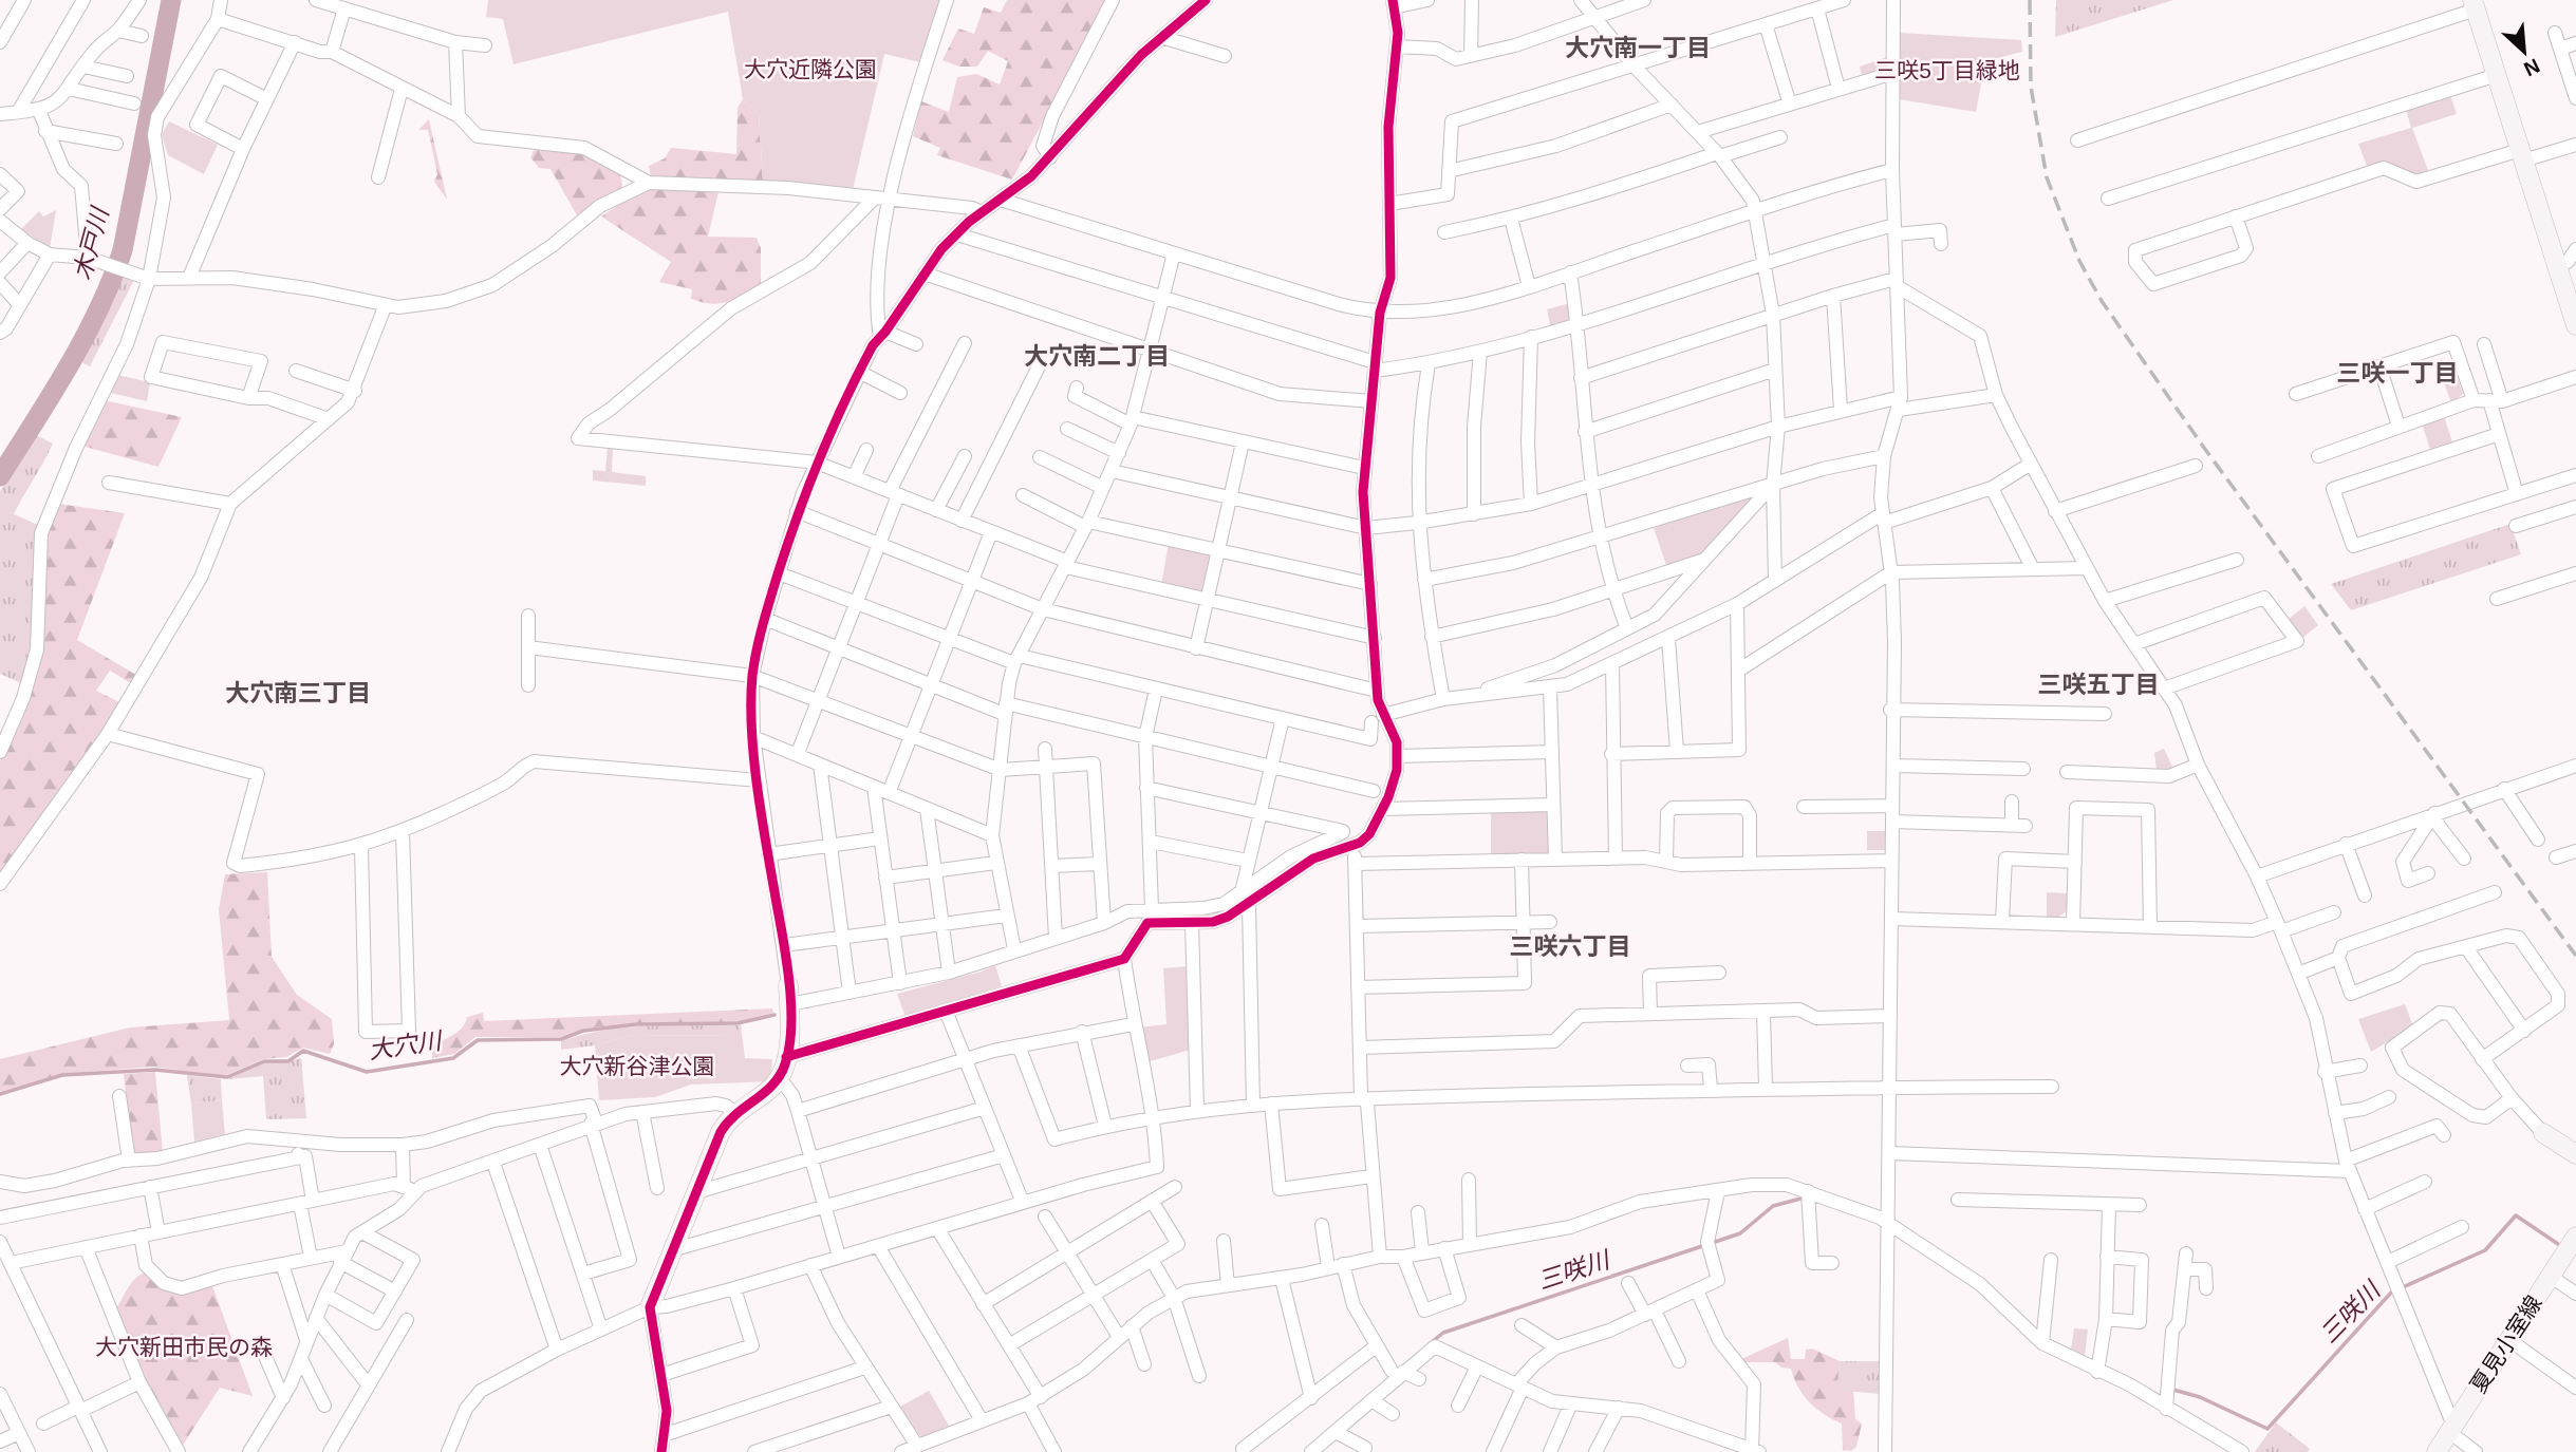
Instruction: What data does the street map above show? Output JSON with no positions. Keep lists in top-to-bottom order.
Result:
{
  "streets": {
    "street": ["夏見小室線"]
  },
  "districts": [
    "大穴南一丁目",
    "大穴南二丁目",
    "三咲一丁目",
    "三咲五丁目",
    "大穴南三丁目",
    "三咲六丁目"
  ],
  "water": ["木戸川", "大穴川", "三咲川"],
  "parks": [
    "大穴近隣公園",
    "三咲5丁目緑地",
    "大穴新谷津公園",
    "大穴新田市民の森"
  ],
  "north": "bottom right"
}
